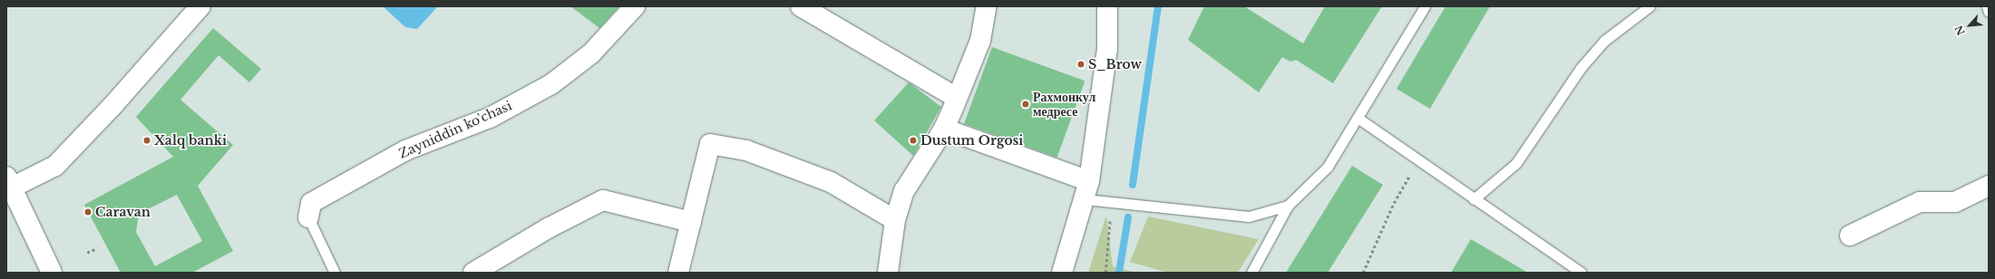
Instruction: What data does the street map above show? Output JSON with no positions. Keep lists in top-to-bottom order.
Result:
{
  "streets": {
    "street": ["Zayniddin ko'chasi"]
  },
  "places": [
    "S_Brow",
    "Рахмонкул медресе",
    "Xalq banki",
    "Dustum Orgosi",
    "Caravan"
  ],
  "north": "bottom left"
}
